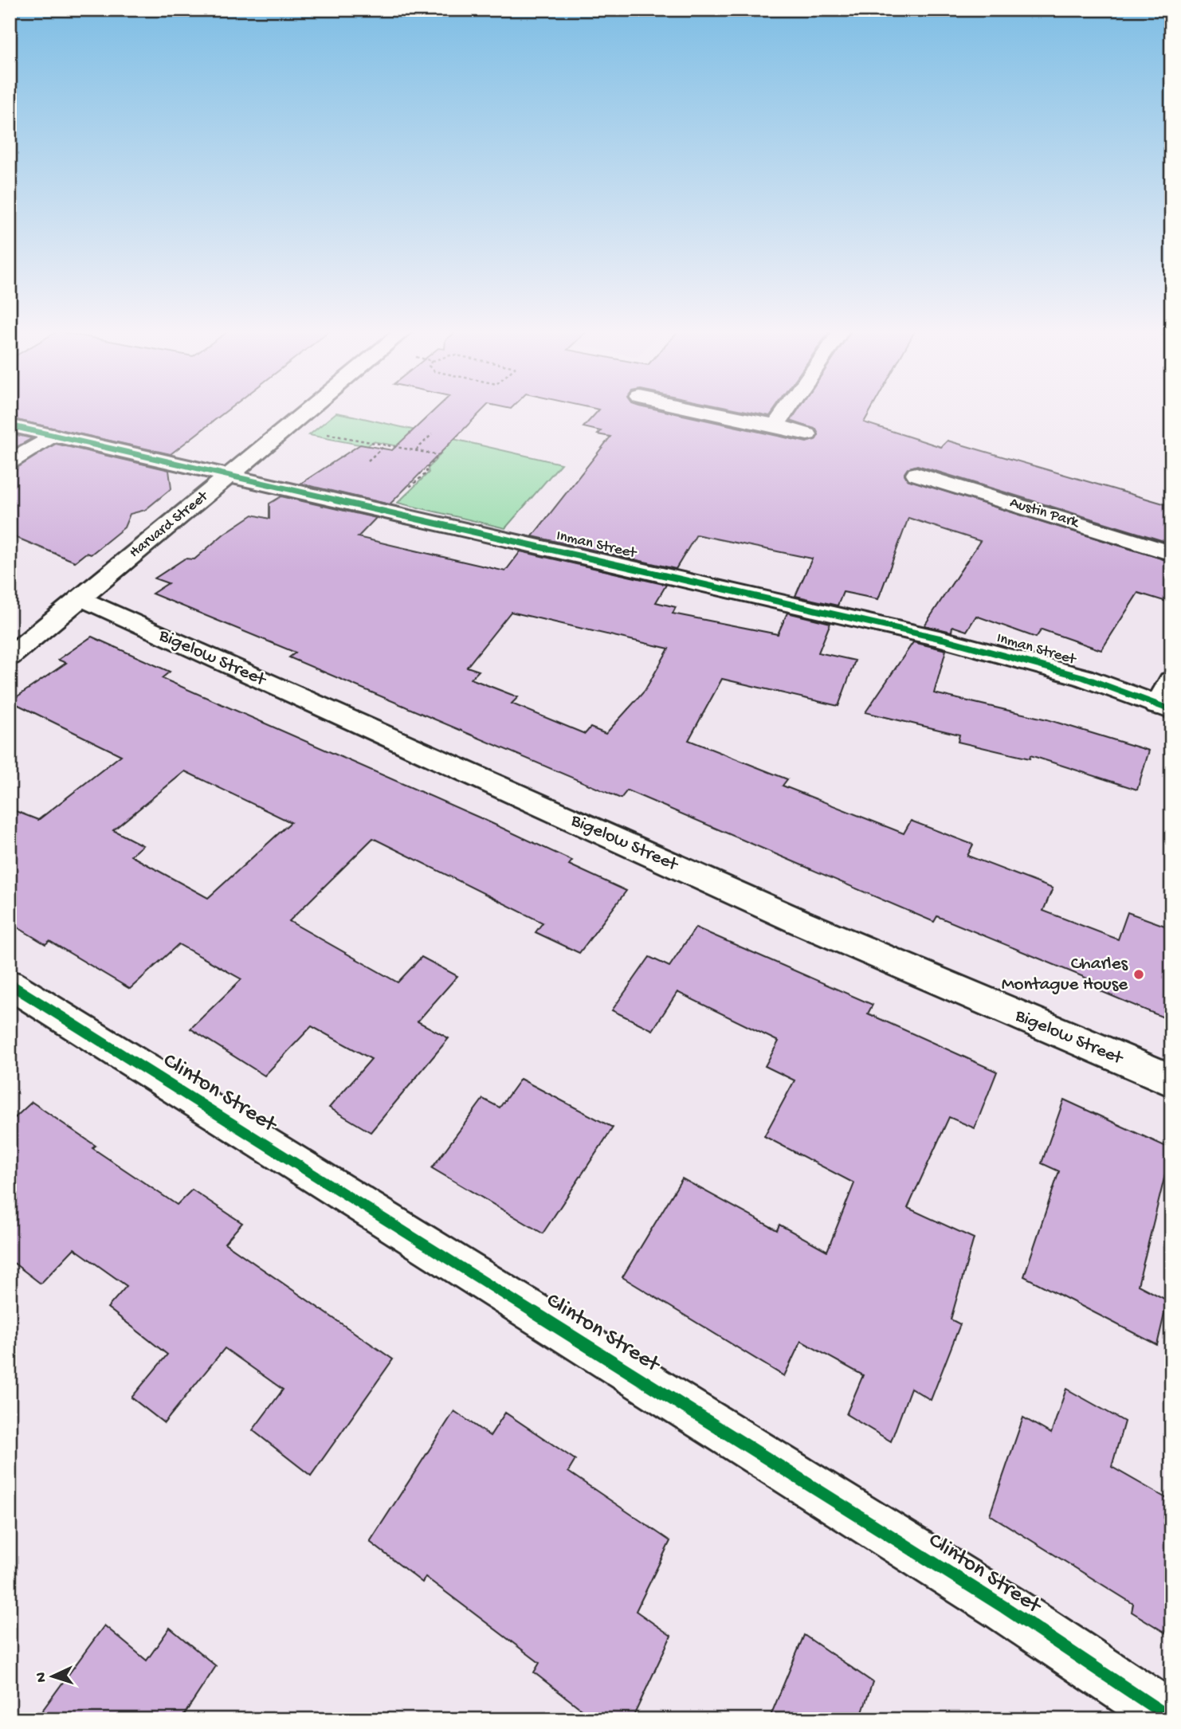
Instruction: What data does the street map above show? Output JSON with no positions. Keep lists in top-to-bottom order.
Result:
{
  "streets": {
    "street": [
      "Austin Park",
      "Harvard Street",
      "Inman Street",
      "Bigelow Street",
      "Clinton Street"
    ]
  },
  "crossings": [
    ["Harvard Street", "Inman Street"],
    ["Harvard Street", "Bigelow Street"]
  ],
  "places": ["Charles Montague House"],
  "north": "left"
}
